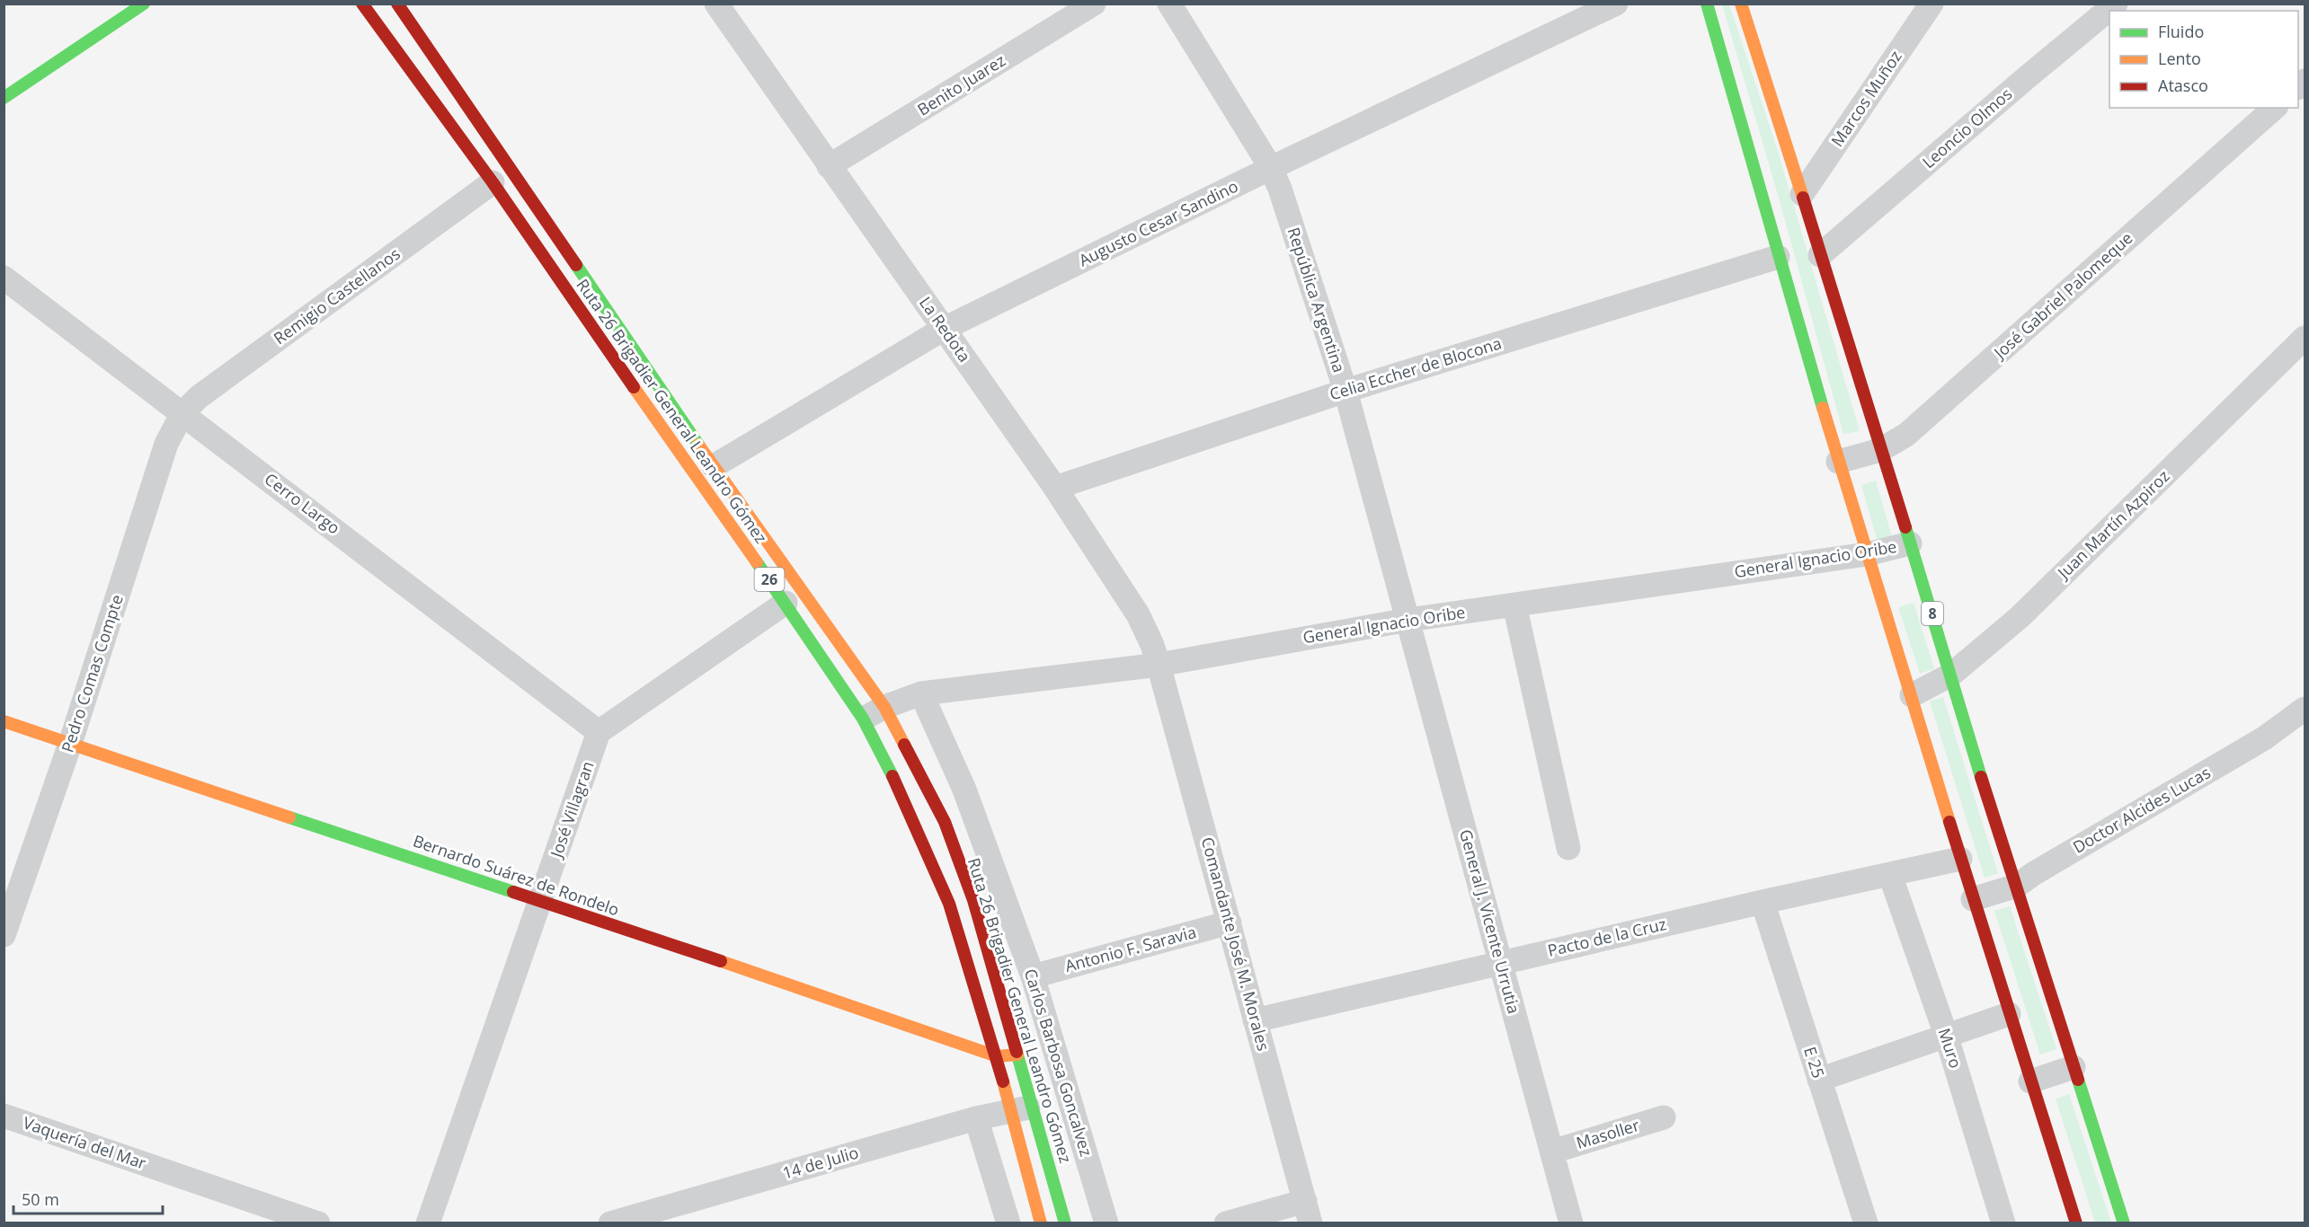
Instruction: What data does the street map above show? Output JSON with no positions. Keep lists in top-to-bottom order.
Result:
{
  "streets": {
    "main road": [
      "Ruta 26 Brigadier General Leandro Gómez",
      "26",
      "8",
      "Bernardo Suárez de Rondelo"
    ],
    "street": [
      "Benito Juarez",
      "Marcos Muñoz",
      "Leoncio Olmos",
      "Augusto Cesar Sandino",
      "José Gabriel Palomeque",
      "Remigio Castellanos",
      "República Argentina",
      "La Redota",
      "Celia Eccher de Blocona",
      "Cerro Largo",
      "Juan Martín Azpiroz",
      "General Ignacio Oribe",
      "Pedro Comas Compte",
      "José Villagran",
      "Doctor Alcides Lucas",
      "General J. Vicente Urrutia",
      "Pacto de la Cruz",
      "Comandante José M. Morales",
      "Antonio F. Saravia",
      "Muro",
      "Carlos Barbosa Goncalvez",
      "E 25",
      "Masoller",
      "Vaquería del Mar",
      "14 de Julio"
    ]
  },
  "crossings": [
    ["Benito Juarez", "La Redota"],
    ["Marcos Muñoz", "8"],
    ["Leoncio Olmos", "8"],
    ["Augusto Cesar Sandino", "República Argentina"],
    ["Augusto Cesar Sandino", "La Redota"],
    ["Augusto Cesar Sandino", "Ruta 26 Brigadier General Leandro Gómez"],
    ["José Gabriel Palomeque", "8"],
    ["Remigio Castellanos", "Ruta 26 Brigadier General Leandro Gómez"],
    ["Remigio Castellanos", "Cerro Largo"],
    ["Remigio Castellanos", "Pedro Comas Compte"],
    ["República Argentina", "Celia Eccher de Blocona"],
    ["República Argentina", "General Ignacio Oribe"],
    ["República Argentina", "General J. Vicente Urrutia"],
    ["La Redota", "Celia Eccher de Blocona"],
    ["La Redota", "General Ignacio Oribe"],
    ["La Redota", "Comandante José M. Morales"],
    ["Ruta 26 Brigadier General Leandro Gómez", "General Ignacio Oribe"],
    ["Ruta 26 Brigadier General Leandro Gómez", "Bernardo Suárez de Rondelo"],
    ["Ruta 26 Brigadier General Leandro Gómez", "14 de Julio"],
    ["Cerro Largo", "Pedro Comas Compte"],
    ["Cerro Largo", "José Villagran"],
    ["Juan Martín Azpiroz", "8"],
    ["General Ignacio Oribe", "8"],
    ["General Ignacio Oribe", "General J. Vicente Urrutia"],
    ["General Ignacio Oribe", "Comandante José M. Morales"],
    ["General Ignacio Oribe", "Carlos Barbosa Goncalvez"],
    ["8", "Doctor Alcides Lucas"],
    ["Pedro Comas Compte", "Bernardo Suárez de Rondelo"],
    ["José Villagran", "Bernardo Suárez de Rondelo"],
    ["General J. Vicente Urrutia", "Pacto de la Cruz"],
    ["General J. Vicente Urrutia", "Masoller"],
    ["Pacto de la Cruz", "Comandante José M. Morales"],
    ["Pacto de la Cruz", "Muro"],
    ["Pacto de la Cruz", "E 25"],
    ["Comandante José M. Morales", "Antonio F. Saravia"],
    ["Antonio F. Saravia", "Carlos Barbosa Goncalvez"]
  ],
  "legend": ["Fluido", "Lento", "Atasco"],
  "scale_bar": "50 m"
}
